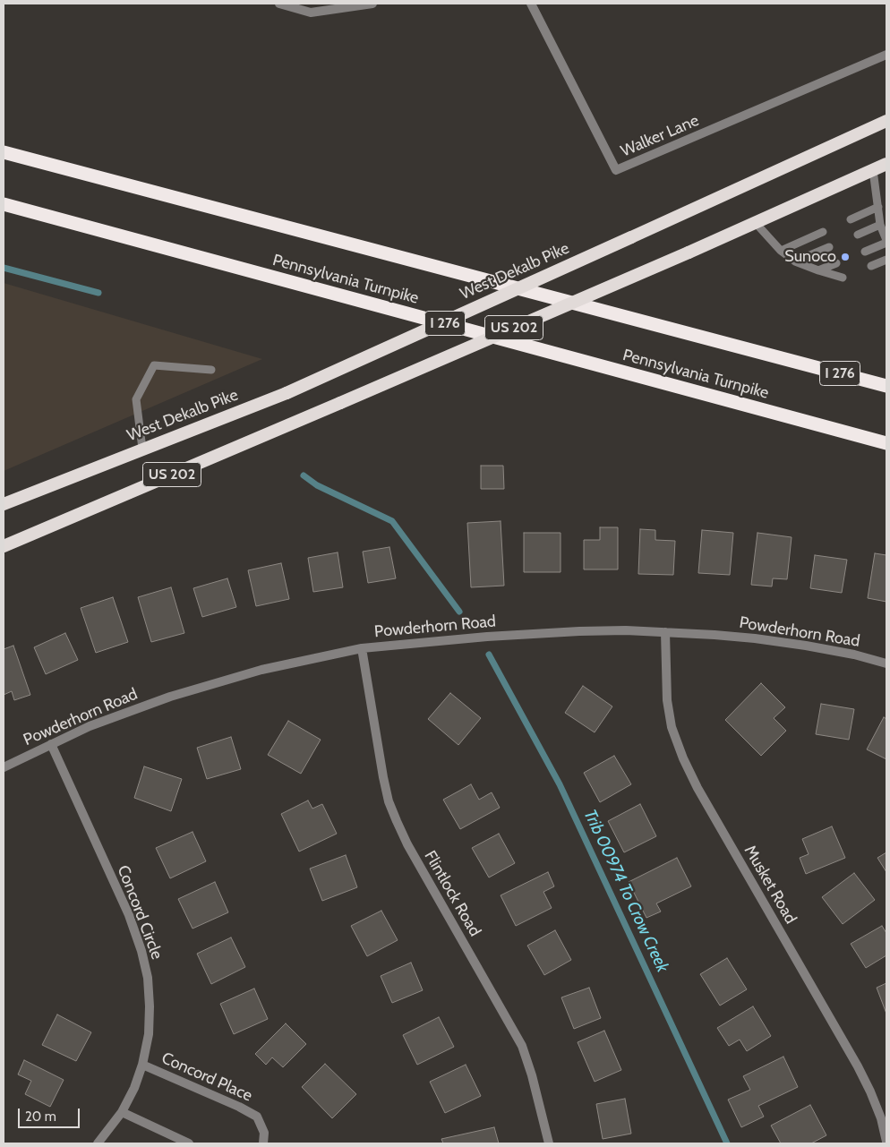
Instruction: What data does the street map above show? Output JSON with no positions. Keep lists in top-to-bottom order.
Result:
{
  "streets": {
    "highway": [
      "West Dekalb Pike",
      "Pennsylvania Turnpike",
      "I 276",
      "US 202"
    ],
    "street": [
      "Walker Lane",
      "Powderhorn Road",
      "Musket Road",
      "Flintlock Road",
      "Concord Circle",
      "Concord Place"
    ]
  },
  "crossings": [
    ["Powderhorn Road", "Musket Road"],
    ["Powderhorn Road", "Flintlock Road"],
    ["Powderhorn Road", "Concord Circle"],
    ["Concord Circle", "Concord Place"]
  ],
  "water": ["Trib 00974 To Crow Creek"],
  "places": ["Sunoco"],
  "scale_bar": "20 m"
}
